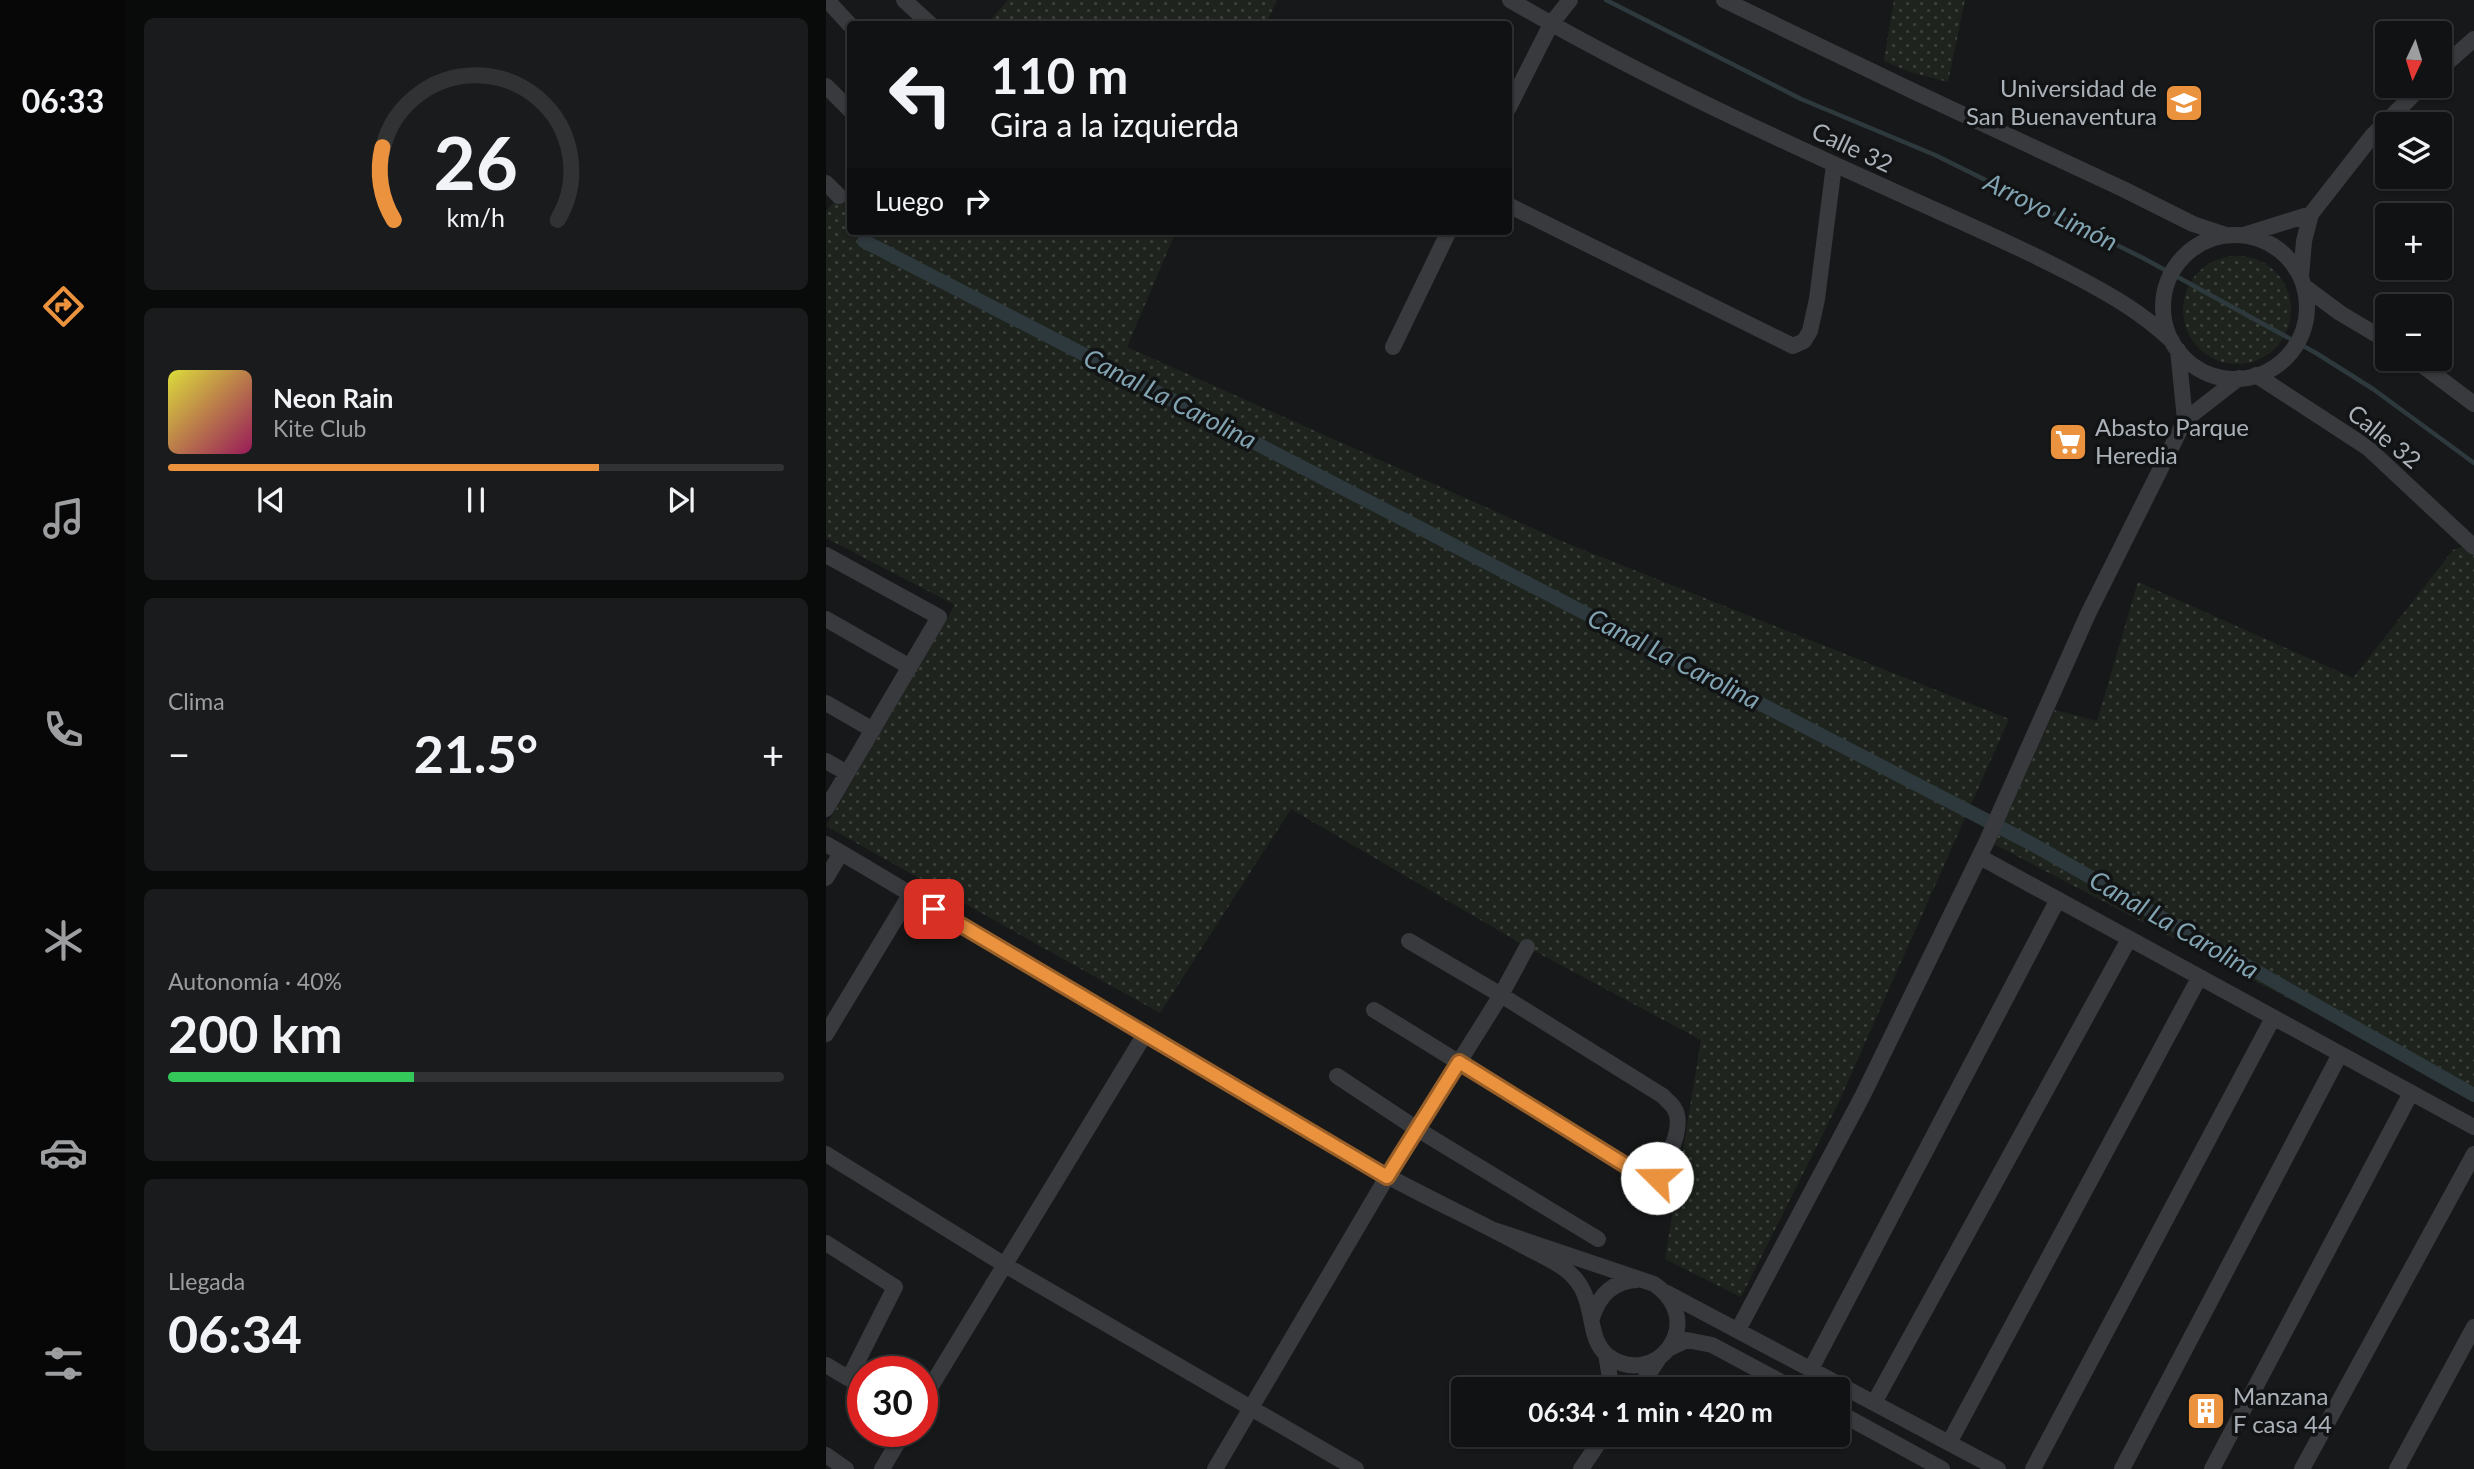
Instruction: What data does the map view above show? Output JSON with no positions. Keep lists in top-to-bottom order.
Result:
{
  "streets": {
    "street": ["Calle 32"]
  },
  "water": ["Arroyo Limón", "Canal La Carolina"],
  "places": {
    "school or university": ["Universidad de San Buenaventura"],
    "supermarket": ["Abasto Parque Heredia"],
    "building": ["Manzana F casa 44"]
  },
  "north": "bottom",
  "page": {
    "tabs": "06:33",
    "map_buttons": ["+", "−"],
    "turn": ["110 m", "Gira a la izquierda"],
    "then": "Luego",
    "song": ["Neon Rain", "Kite Club"],
    "tile": [
      "Clima",
      ["Autonomía · 40%", "200 km"],
      ["Llegada", "06:34"]
    ],
    "heat": ["−", "21.5°", "+"],
    "limit": "30",
    "trip": "06:34 · 1 min · 420 m",
    "gauge": ["26", "km/h"]
  }
}
